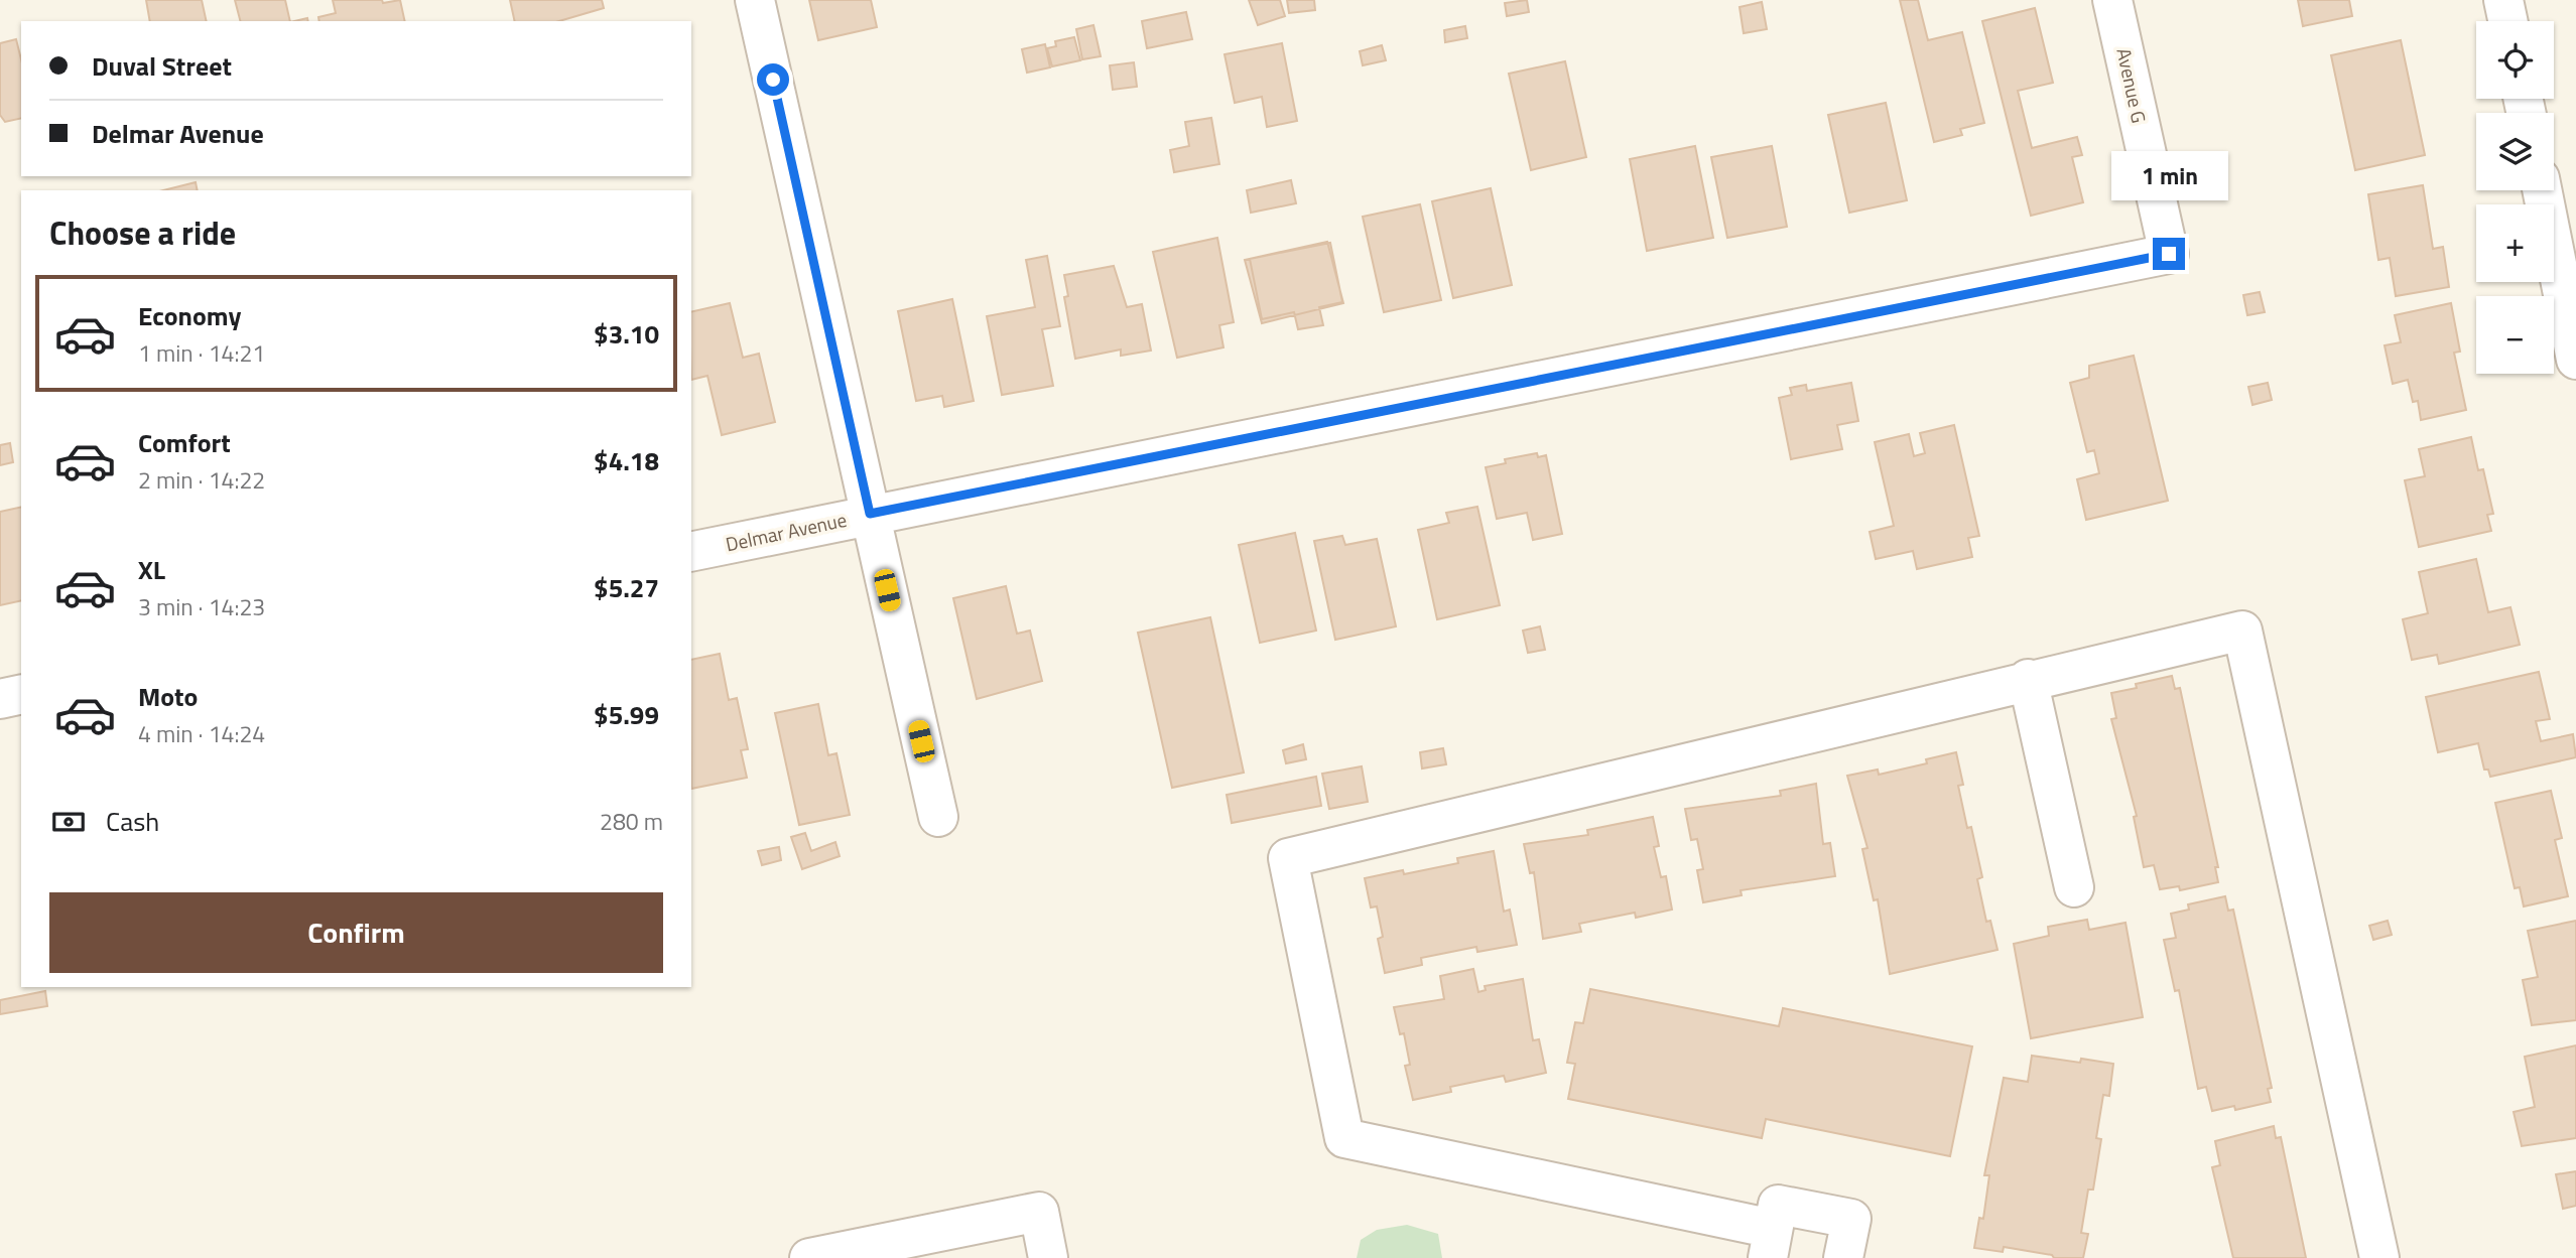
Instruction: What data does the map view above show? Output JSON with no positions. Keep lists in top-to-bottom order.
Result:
{
  "streets": {
    "street": ["Avenue G", "Delmar Avenue"]
  },
  "crossings": [
    ["Avenue G", "Delmar Avenue"]
  ],
  "page": {
    "map_buttons": ["+", "−"],
    "banner": ["Duval Street", "Delmar Avenue"],
    "bubble": "1 min",
    "heading": "Choose a ride",
    "list": [
      {
        "name": "Economy",
        "note": "1 min · 14:21",
        "value": "$3.10"
      },
      {
        "name": "Comfort",
        "note": "2 min · 14:22",
        "value": "$4.18"
      },
      {
        "name": "XL",
        "note": "3 min · 14:23",
        "value": "$5.27"
      },
      {
        "name": "Moto",
        "note": "4 min · 14:24",
        "value": "$5.99"
      }
    ],
    "pay": ["Cash", "280 m"],
    "buttons": "Confirm"
  }
}
